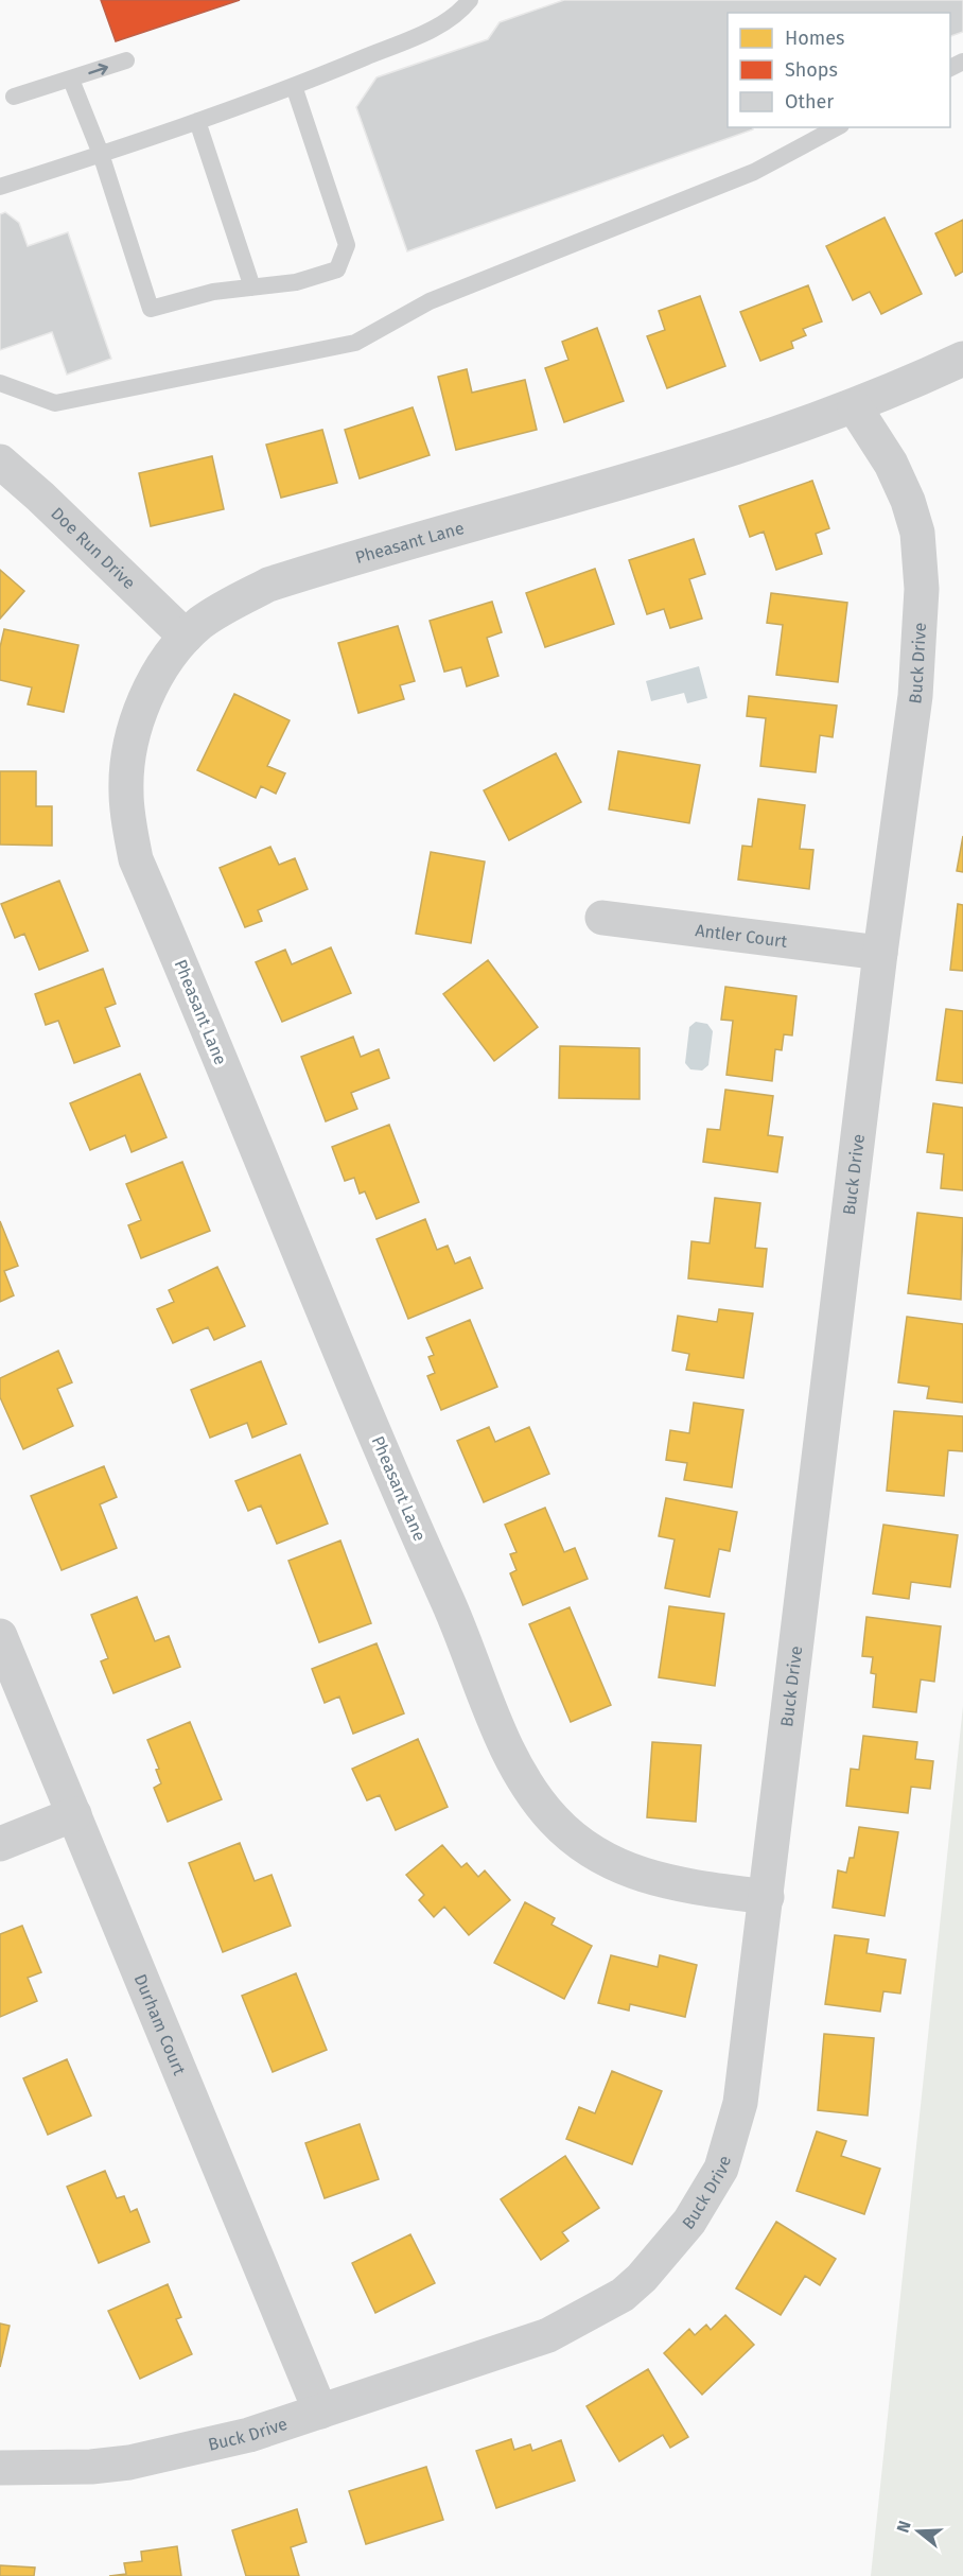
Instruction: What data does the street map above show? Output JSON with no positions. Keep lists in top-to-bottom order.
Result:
{
  "streets": {
    "street": [
      "Pheasant Lane",
      "Doe Run Drive",
      "Buck Drive",
      "Antler Court",
      "Durham Court"
    ]
  },
  "crossings": [
    ["Pheasant Lane", "Doe Run Drive"],
    ["Pheasant Lane", "Buck Drive"],
    ["Buck Drive", "Antler Court"],
    ["Buck Drive", "Durham Court"]
  ],
  "legend": ["Homes", "Shops", "Other"],
  "north": "left"
}
